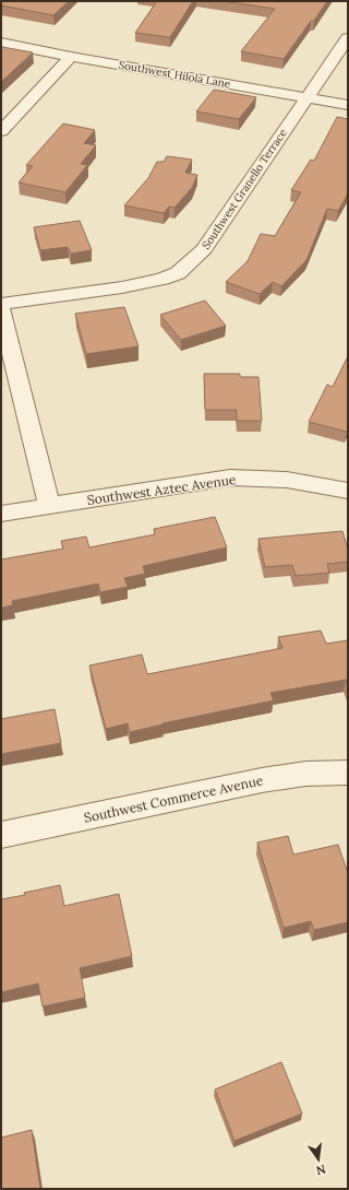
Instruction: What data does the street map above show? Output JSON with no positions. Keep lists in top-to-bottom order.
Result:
{
  "streets": {
    "street": [
      "Southwest Hilola Lane",
      "Southwest Granello Terrace",
      "Southwest Aztec Avenue",
      "Southwest Commerce Avenue"
    ]
  },
  "crossings": [
    ["Southwest Hilola Lane", "Southwest Granello Terrace"]
  ],
  "north": "bottom"
}
